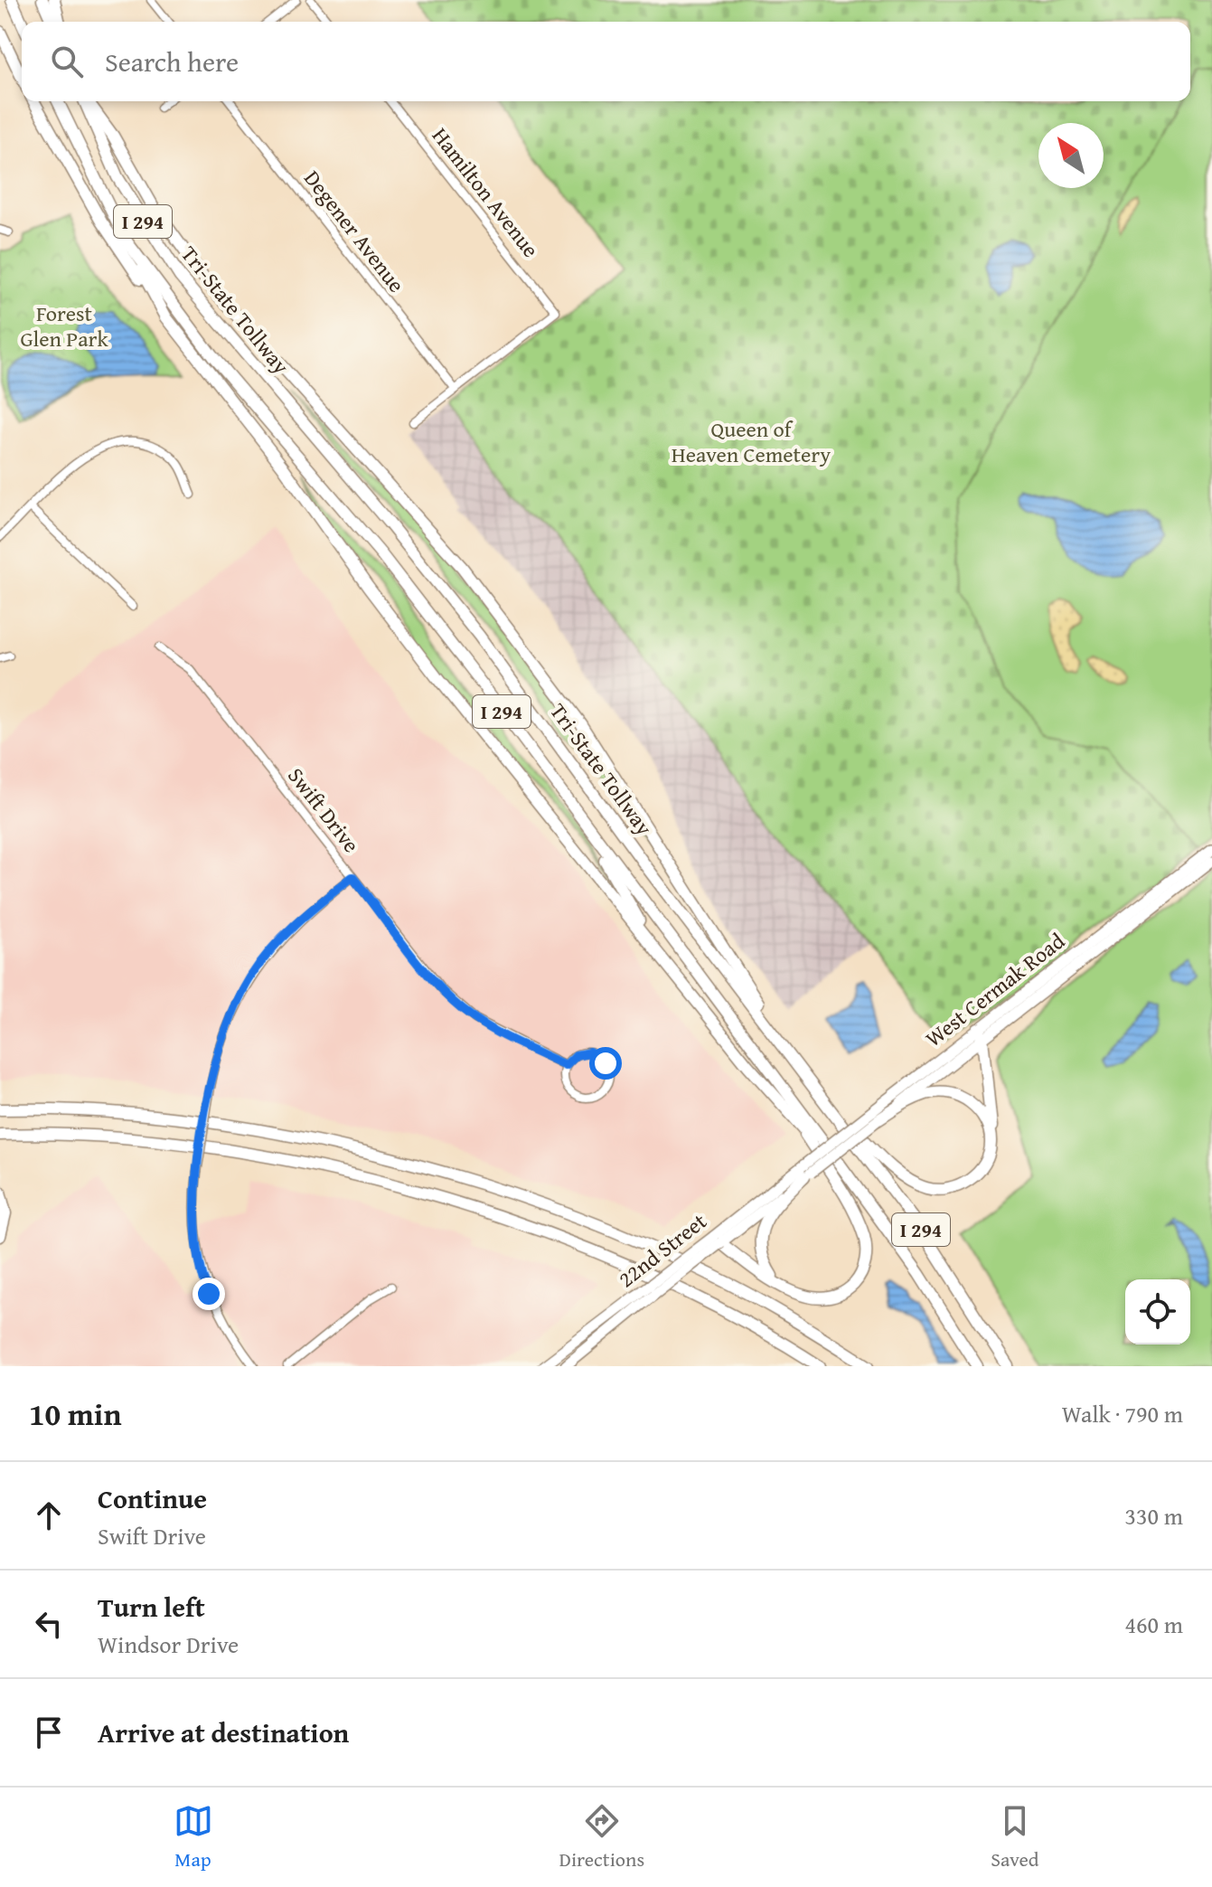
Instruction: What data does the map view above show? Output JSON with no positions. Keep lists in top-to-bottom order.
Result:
{
  "streets": {
    "highway": ["I 294", "Tri-State Tollway"],
    "main road": ["West Cermak Road", "22nd Street"],
    "street": ["Hamilton Avenue", "Degener Avenue", "Swift Drive"]
  },
  "crossings": [
    ["Hamilton Avenue", "Degener Avenue"],
    ["West Cermak Road", "22nd Street"]
  ],
  "parks": ["Forest Glen Park", "Queen of Heaven Cemetery"],
  "north": "top left",
  "page": {
    "search": "Search here",
    "heading": ["10 min", "Walk · 790 m"],
    "list": [
      ["Continue", "Swift Drive", "330 m"],
      ["Turn left", "Windsor Drive", "460 m"],
      "Arrive at destination"
    ],
    "nav": ["Map", "Directions", "Saved"]
  }
}
